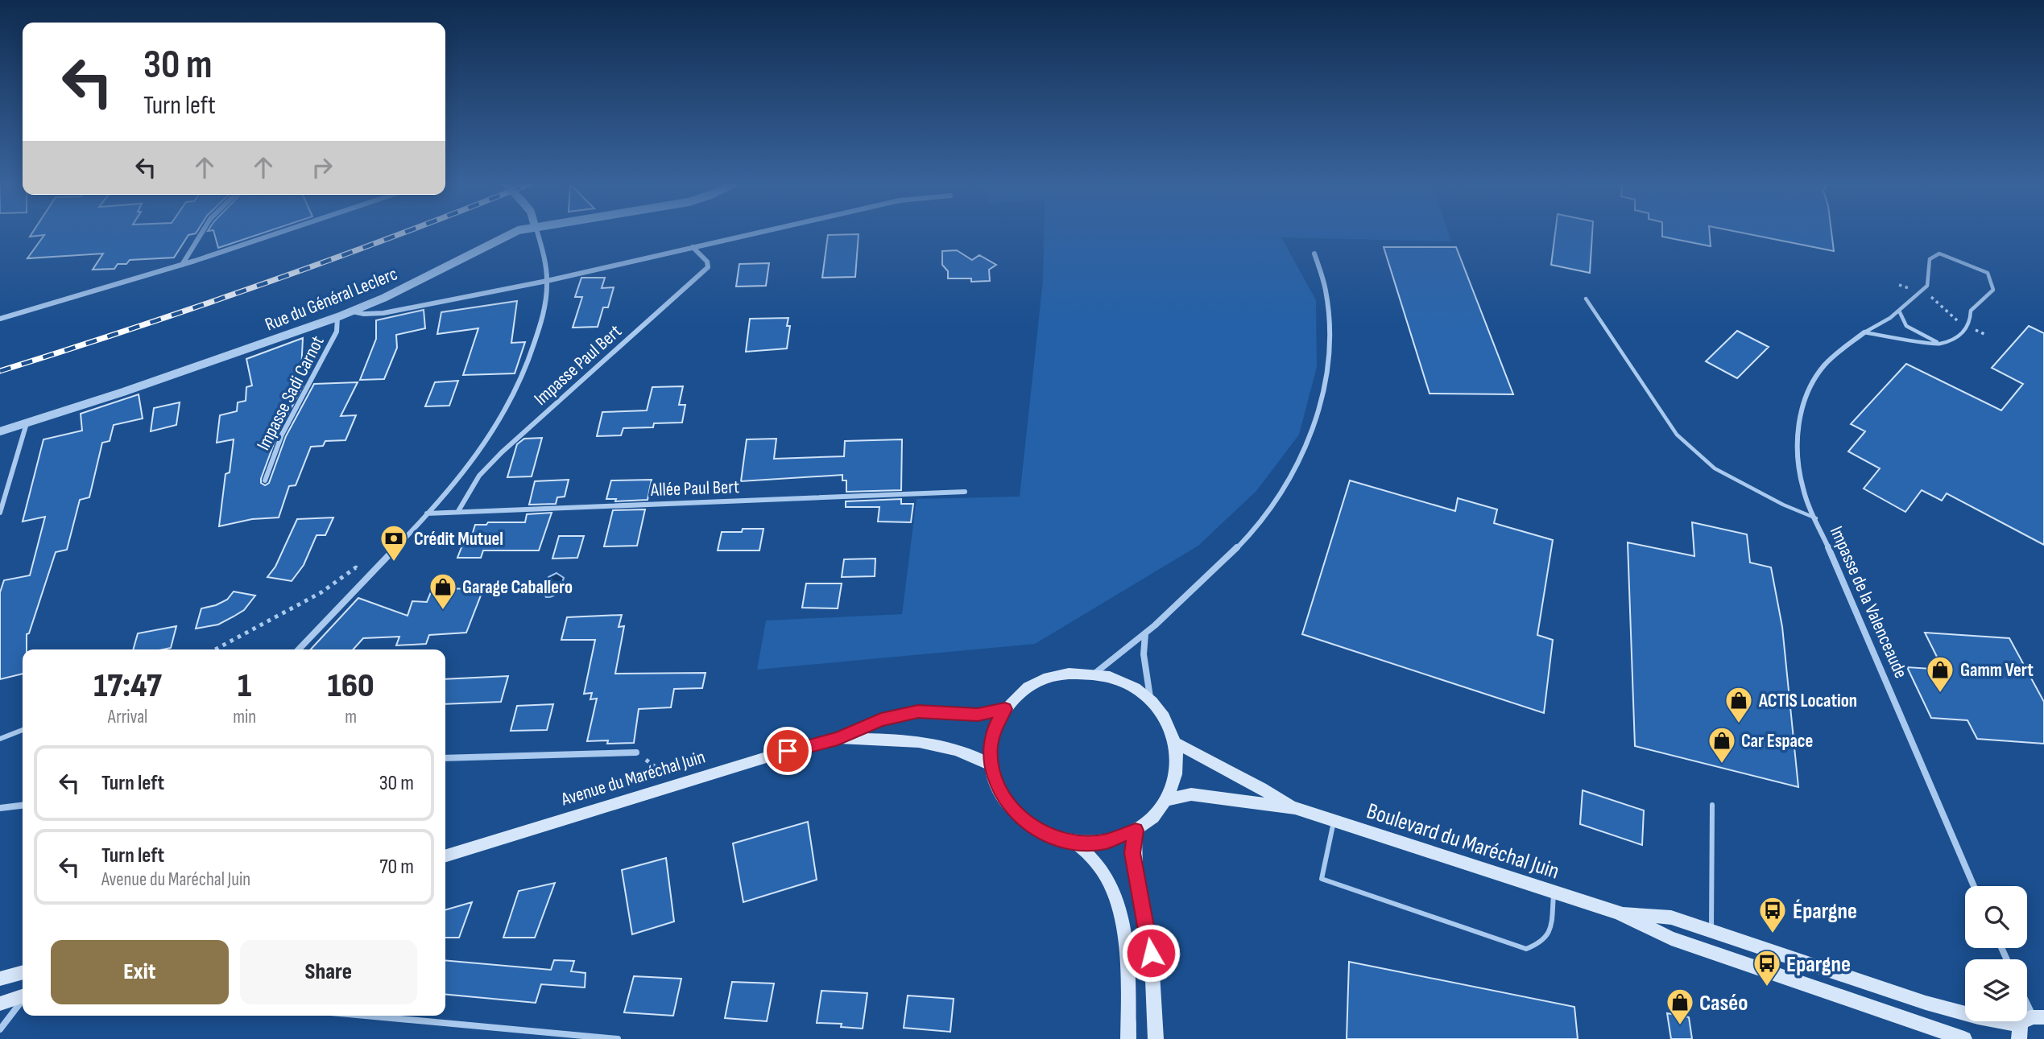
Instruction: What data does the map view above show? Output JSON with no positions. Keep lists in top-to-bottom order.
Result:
{
  "streets": {
    "main road": ["Avenue du Maréchal Juin", "Boulevard du Maréchal Juin"],
    "street": [
      "Rue du Général Leclerc",
      "Impasse Paul Bert",
      "Impasse Sadi Carnot",
      "Allée Paul Bert",
      "Impasse de la Valenceaude"
    ]
  },
  "crossings": [
    ["Rue du Général Leclerc", "Impasse Sadi Carnot"],
    ["Impasse Paul Bert", "Allée Paul Bert"],
    ["Avenue du Maréchal Juin", "Boulevard du Maréchal Juin"]
  ],
  "places": {
    "bank": ["Crédit Mutuel"],
    "shop": [
      "Garage Caballero",
      "Gamm Vert",
      "ACTIS Location",
      "Car Espace",
      "Caséo"
    ],
    "bus stop": ["Épargne", "Epargne"]
  },
  "page": {
    "turn": ["30 m", "Turn left"],
    "eta": [
      "17:47",
      "Arrival",
      "1",
      "min",
      "160",
      "m"
    ],
    "list": [
      {
        "name": "Turn left",
        "value": "30 m"
      },
      {
        "name": "Turn left",
        "note": "Avenue du Maréchal Juin",
        "value": "70 m"
      }
    ],
    "buttons": ["Exit", "Share"]
  }
}
